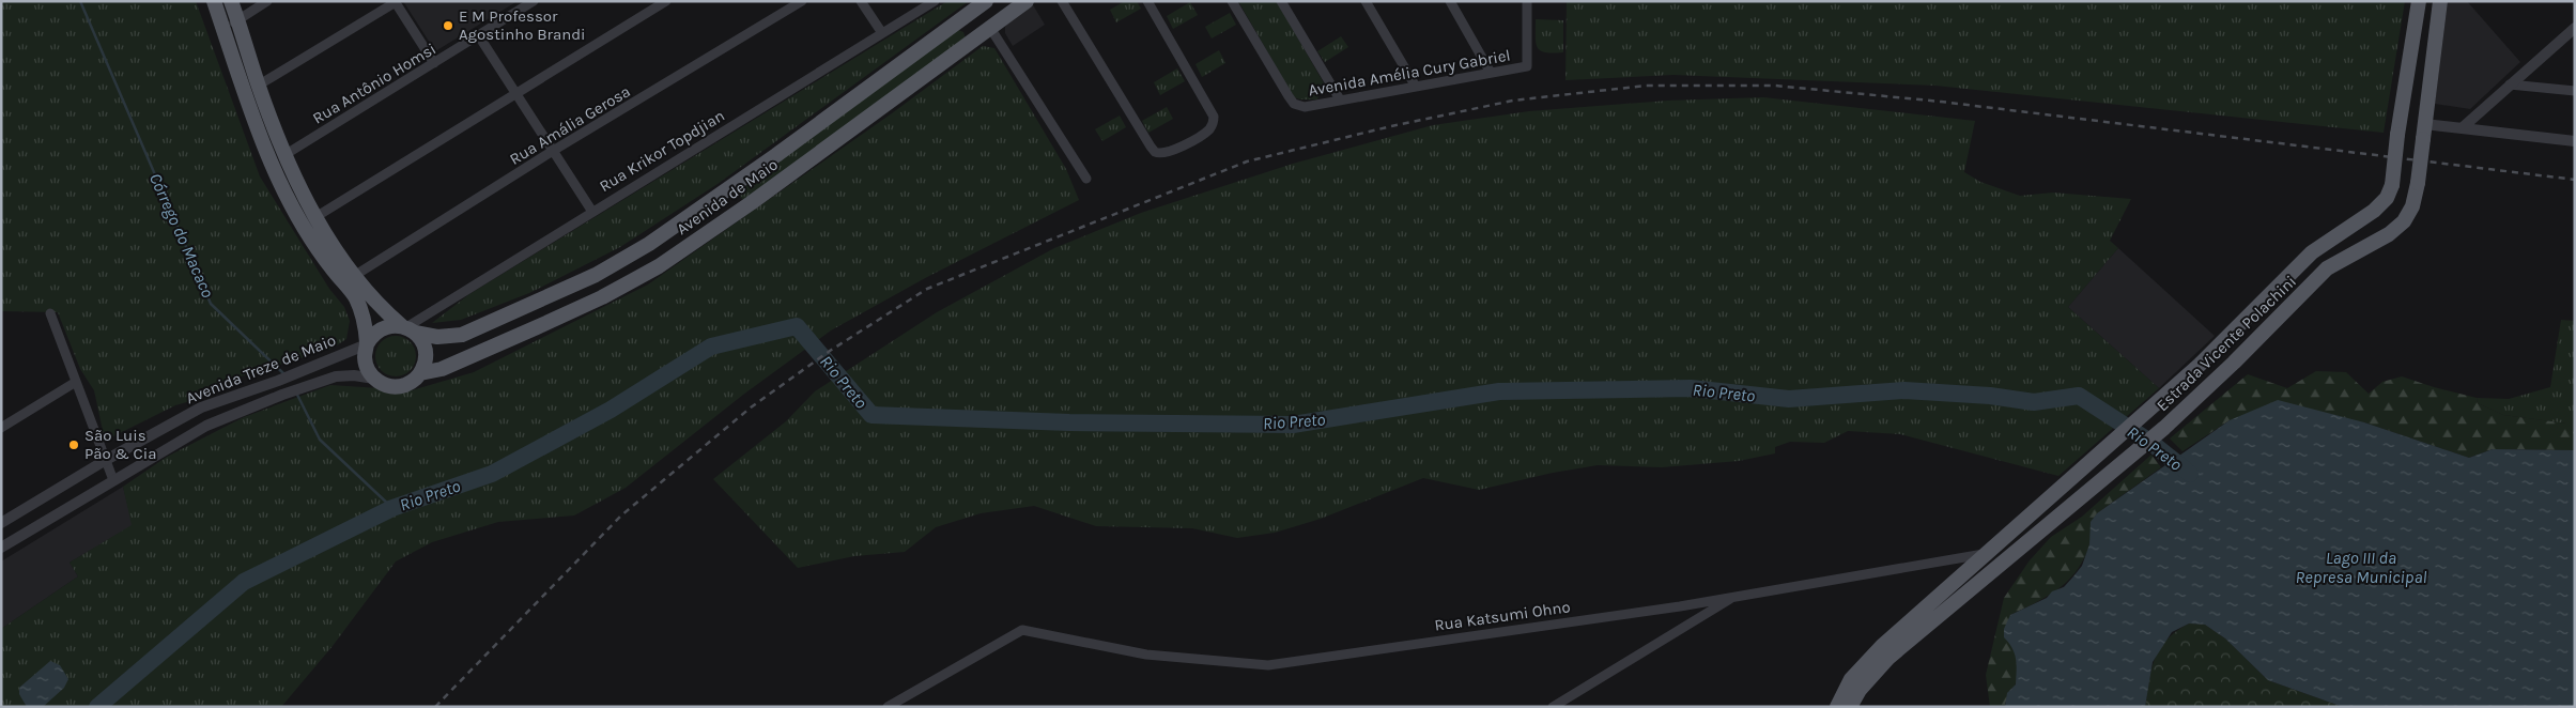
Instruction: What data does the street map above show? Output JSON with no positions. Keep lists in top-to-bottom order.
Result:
{
  "streets": {
    "main road": ["Avenida de Maio", "Estrada Vicente Polachini"],
    "street": [
      "Avenida Amélia Cury Gabriel",
      "Rua Antônio Homsi",
      "Rua Amália Gerosa",
      "Rua Krikor Topdjian",
      "Avenida Treze de Maio",
      "Rua Katsumi Ohno"
    ]
  },
  "crossings": [
    ["Rua Krikor Topdjian", "Avenida de Maio"],
    ["Rua Krikor Topdjian", "Avenida Treze de Maio"],
    ["Avenida de Maio", "Avenida Treze de Maio"],
    ["Estrada Vicente Polachini", "Rua Katsumi Ohno"]
  ],
  "water": ["Córrego do Macaco", "Rio Preto", "Lago III da Represa Municipal"],
  "places": ["E M Professor Agostinho Brandi", "São Luis Pão & Cia"]
}
